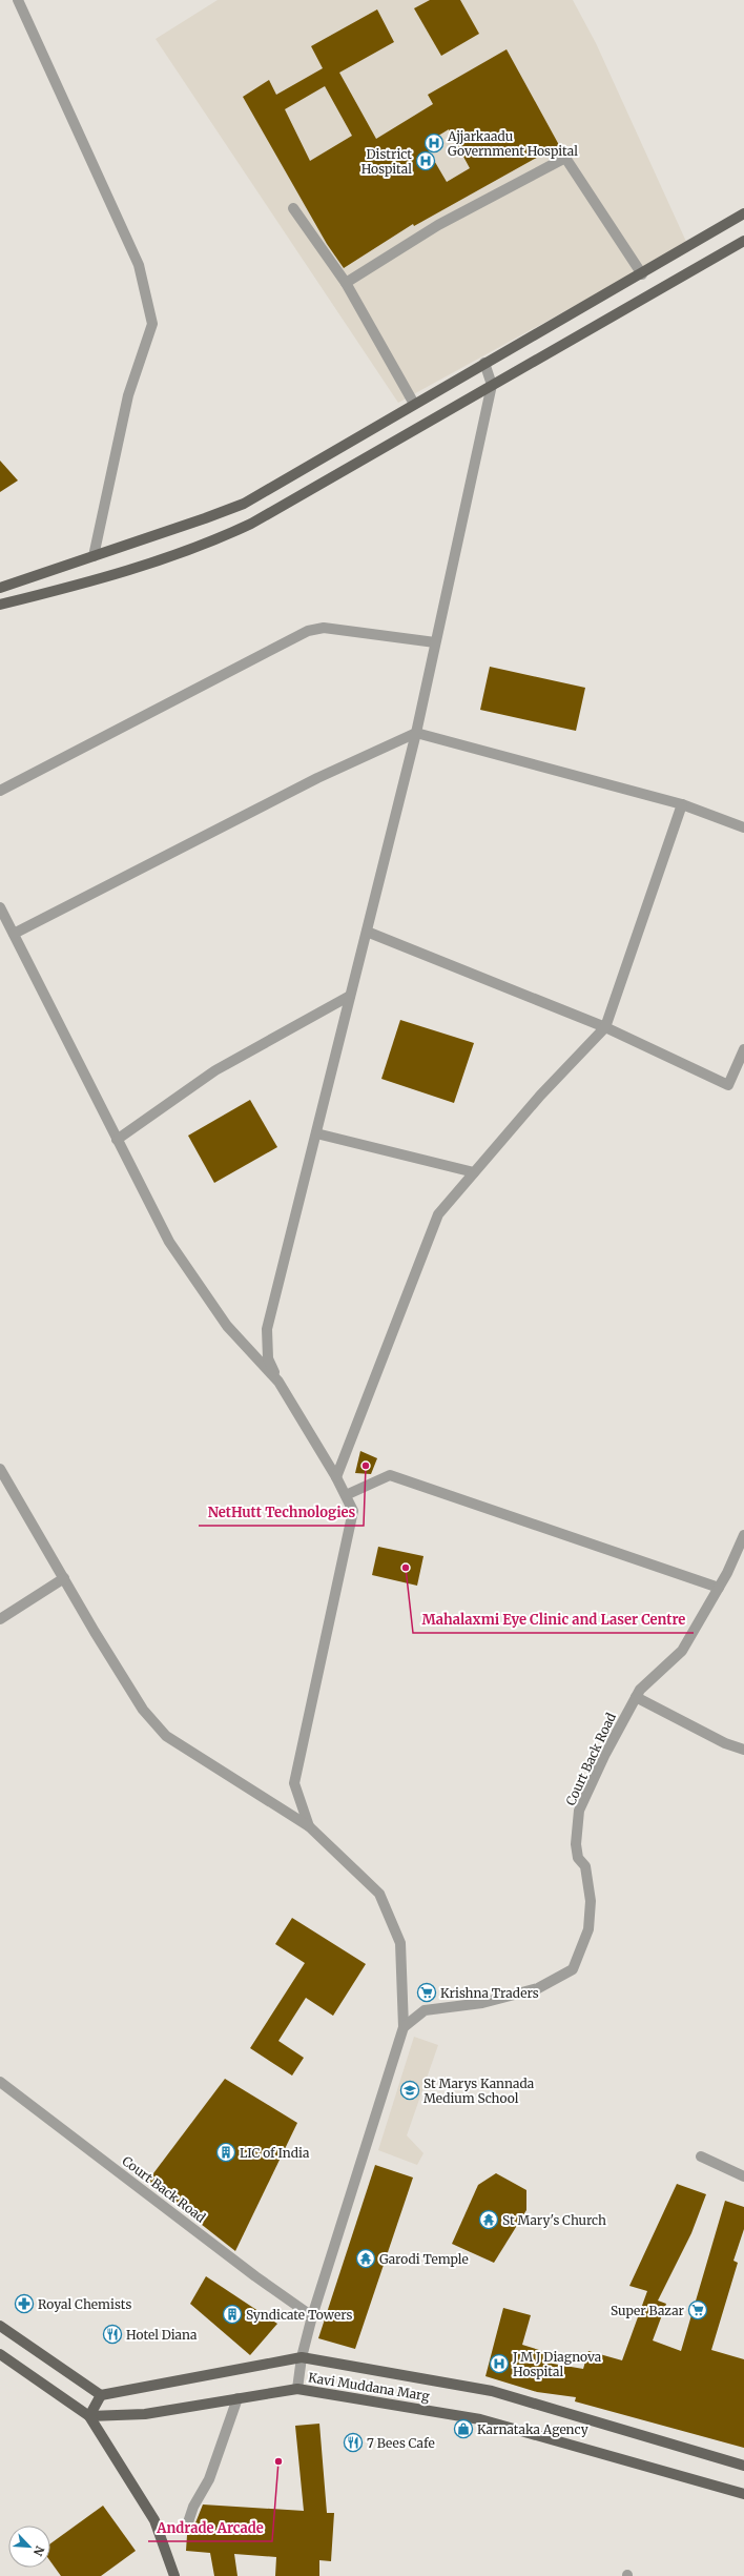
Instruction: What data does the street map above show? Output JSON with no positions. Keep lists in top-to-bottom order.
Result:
{
  "streets": {
    "main road": ["Kavi Muddana Marg"],
    "street": ["Court Back Road"]
  },
  "places": {
    "hospital": ["Ajjarkaadu Government Hospital", "District Hospital", "J M J Diagnova Hospital"],
    "other": ["NetHutt Technologies", "Mahalaxmi Eye Clinic and Laser Centre", "Andrade Arcade"],
    "supermarket": ["Krishna Traders", "Super Bazar"],
    "school or university": ["St Marys Kannada Medium School"],
    "building": ["LIC of India", "Syndicate Towers"],
    "temple": ["St Mary's Church", "Garodi Temple"],
    "pharmacy": ["Royal Chemists"],
    "restaurant": ["Hotel Diana", "7 Bees Cafe"],
    "shop": ["Karnataka Agency"]
  },
  "north": "bottom right"
}
